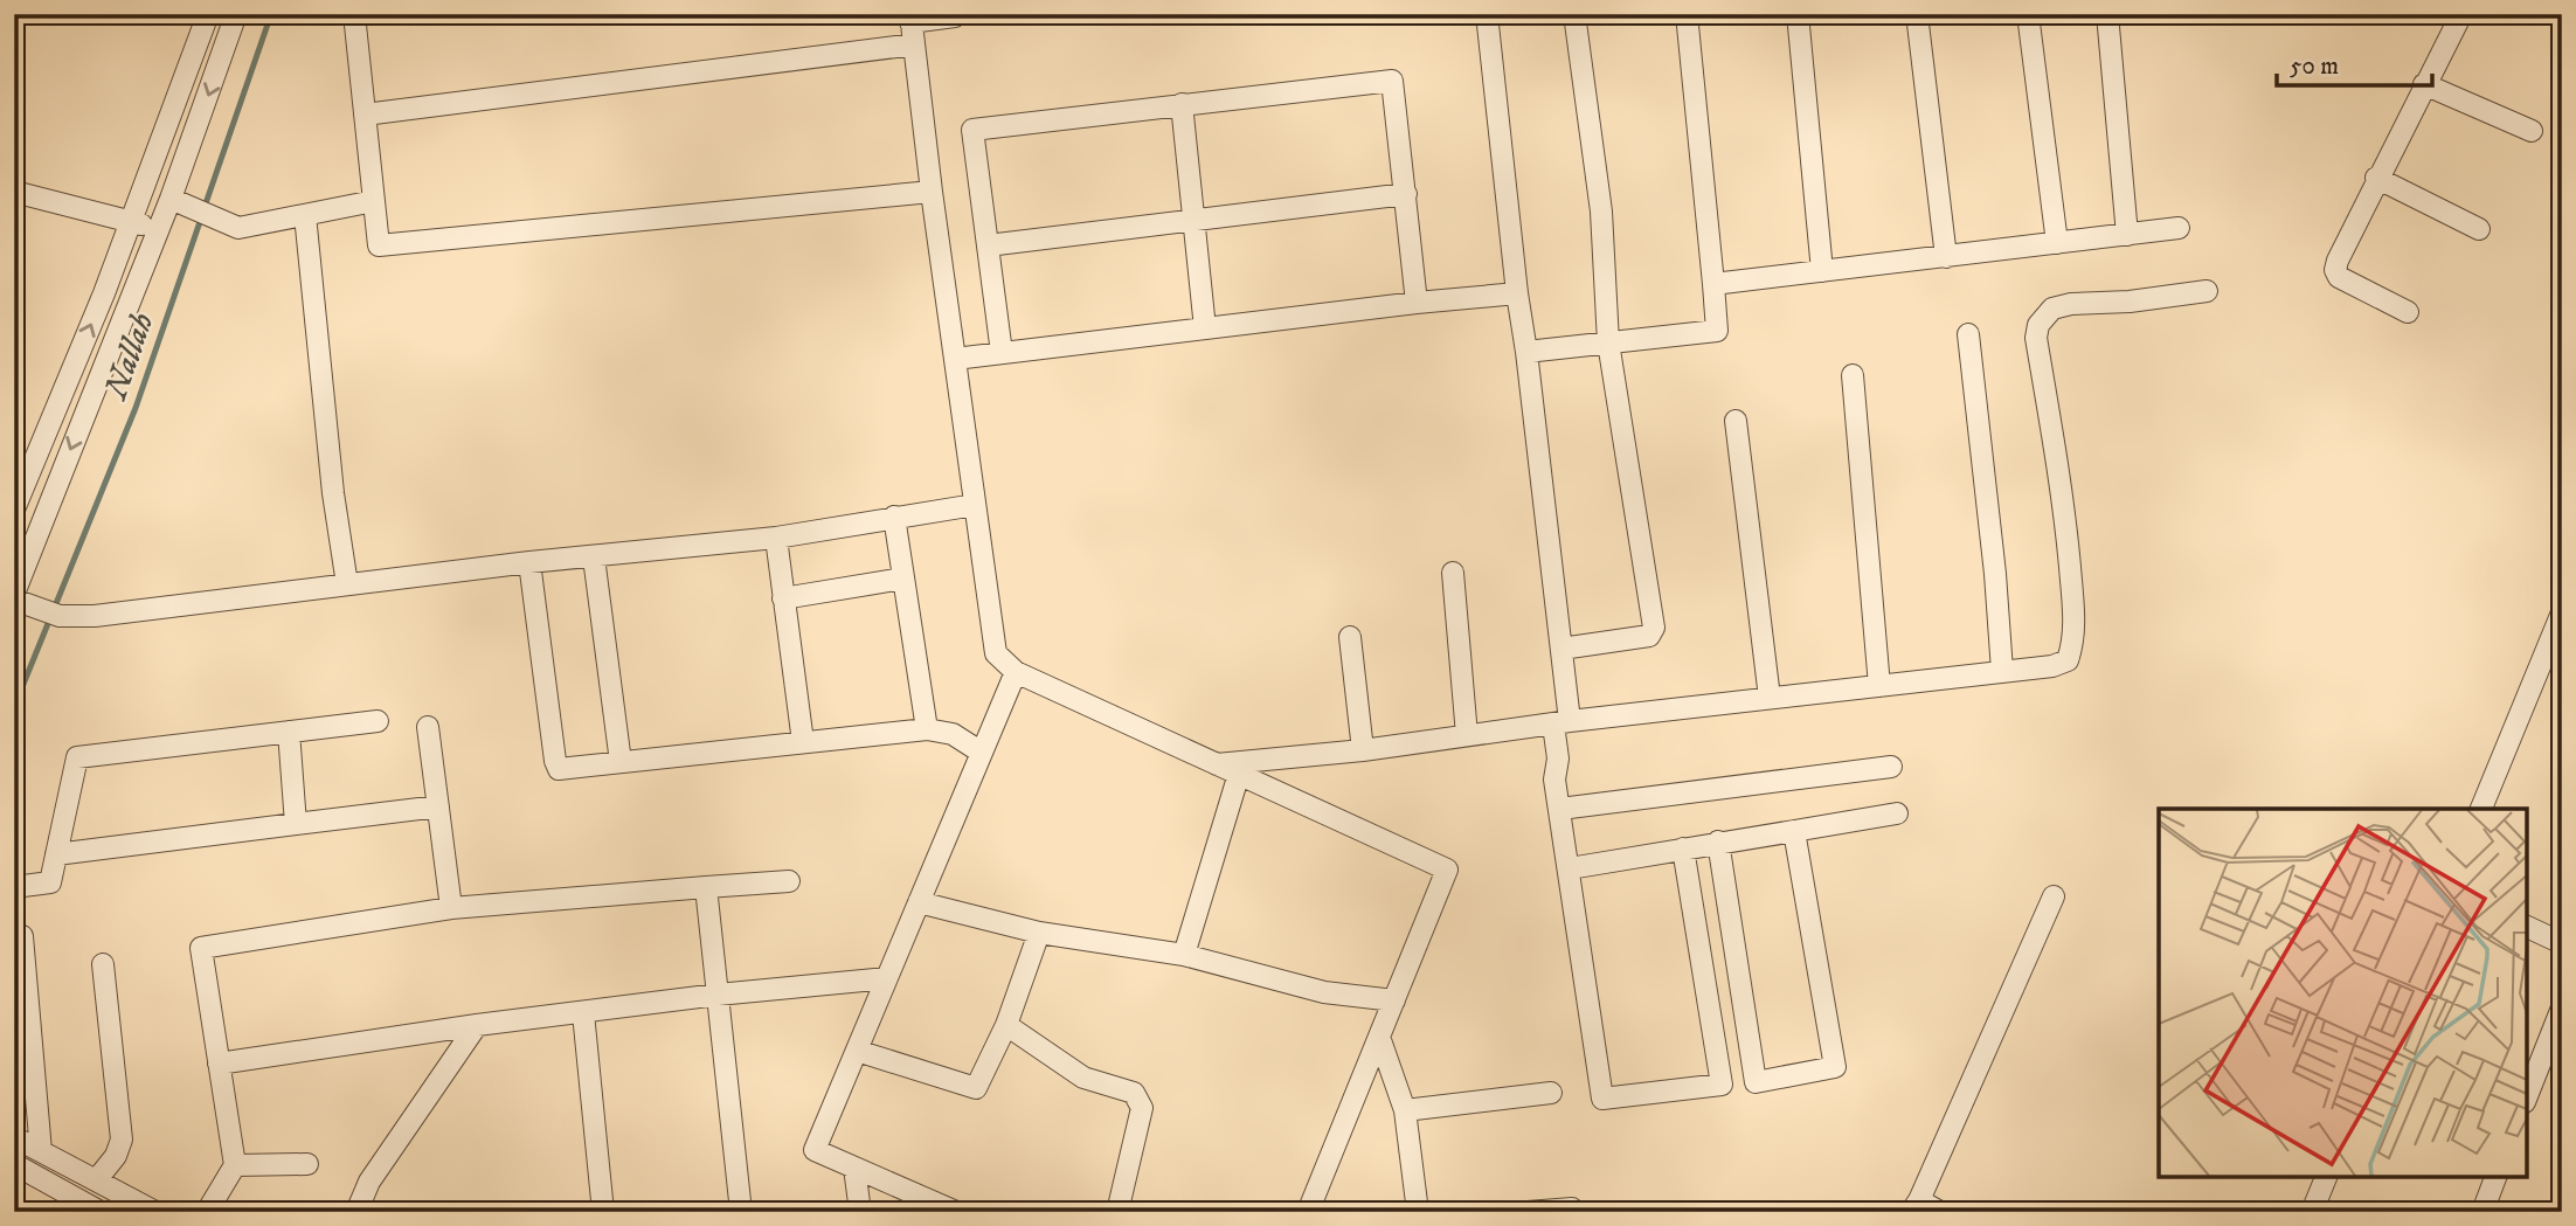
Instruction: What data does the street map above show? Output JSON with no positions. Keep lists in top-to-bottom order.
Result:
{
  "water": ["Nallah"],
  "scale_bar": "50 m"
}
